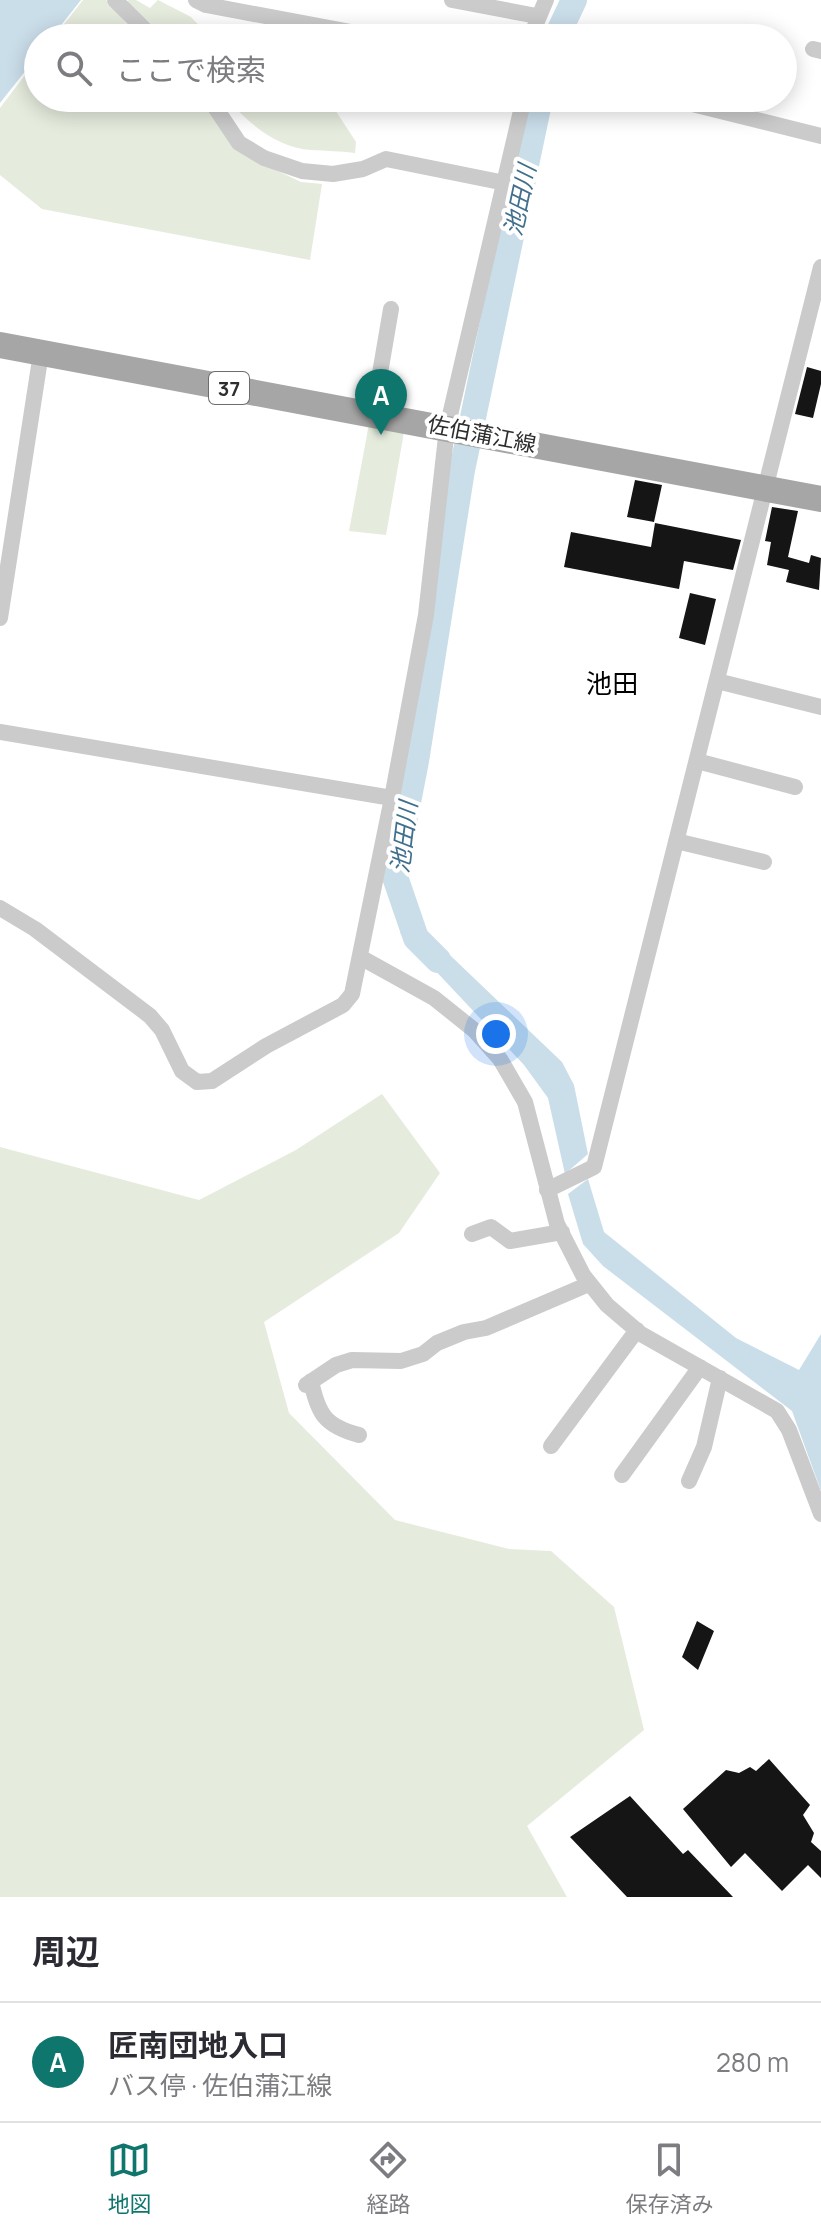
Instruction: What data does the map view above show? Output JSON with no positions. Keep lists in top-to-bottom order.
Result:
{
  "streets": {
    "main road": ["37", "佐伯蒲江線"]
  },
  "districts": ["池田"],
  "water": ["池田川"],
  "page": {
    "search": "ここで検索",
    "pins": "A",
    "heading": "周辺",
    "list": [
      {
        "mark": "A",
        "name": "匠南団地入口",
        "note": "バス停 · 佐伯蒲江線",
        "value": "280 m"
      }
    ],
    "nav": ["地図", "経路", "保存済み"]
  }
}
